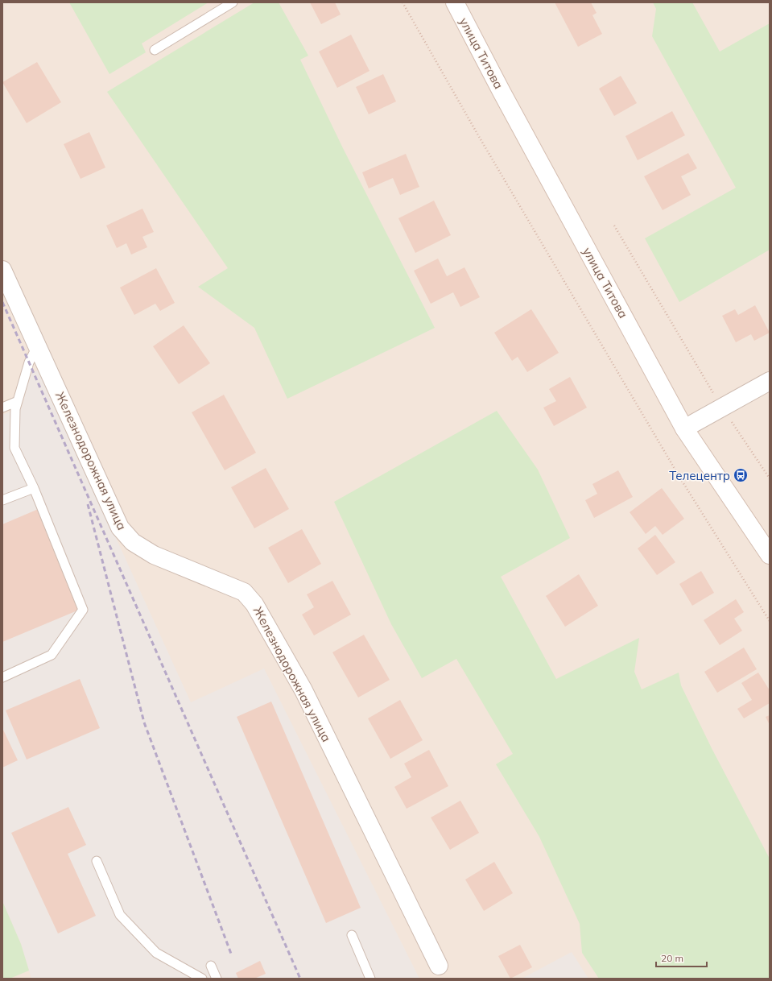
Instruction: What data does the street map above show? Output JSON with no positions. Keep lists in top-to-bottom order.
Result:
{
  "streets": {
    "street": ["улица Титова", "Железнодорожная улица"]
  },
  "places": {
    "bus stop": ["Телецентр"]
  },
  "scale_bar": "20 m"
}
